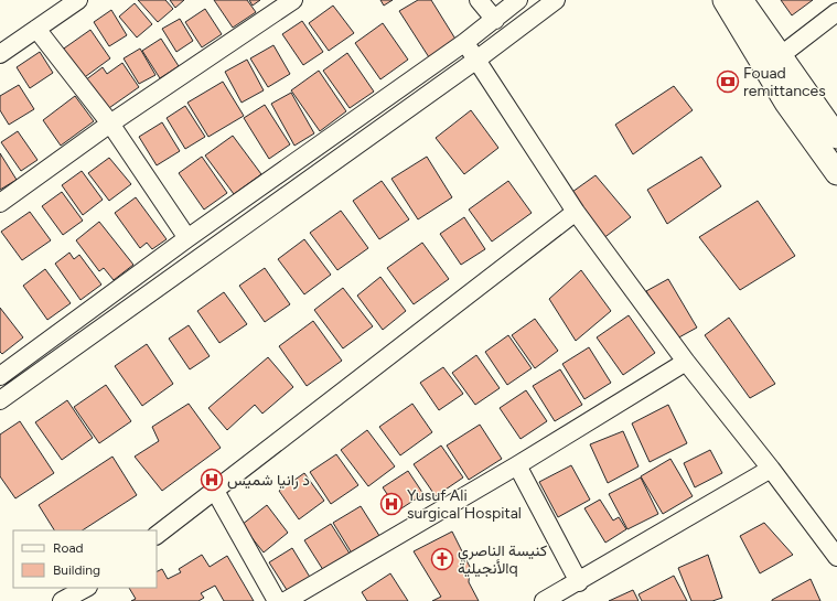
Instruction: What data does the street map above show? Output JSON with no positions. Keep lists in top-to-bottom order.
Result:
{
  "places": {
    "bank": ["Fouad remittances"],
    "hospital": ["د رانيا شميس", "Yusuf Ali surgical Hospital"],
    "church": ["كنيسة الناصري الأنجيليةq"]
  },
  "legend": ["Road", "Building"]
}
